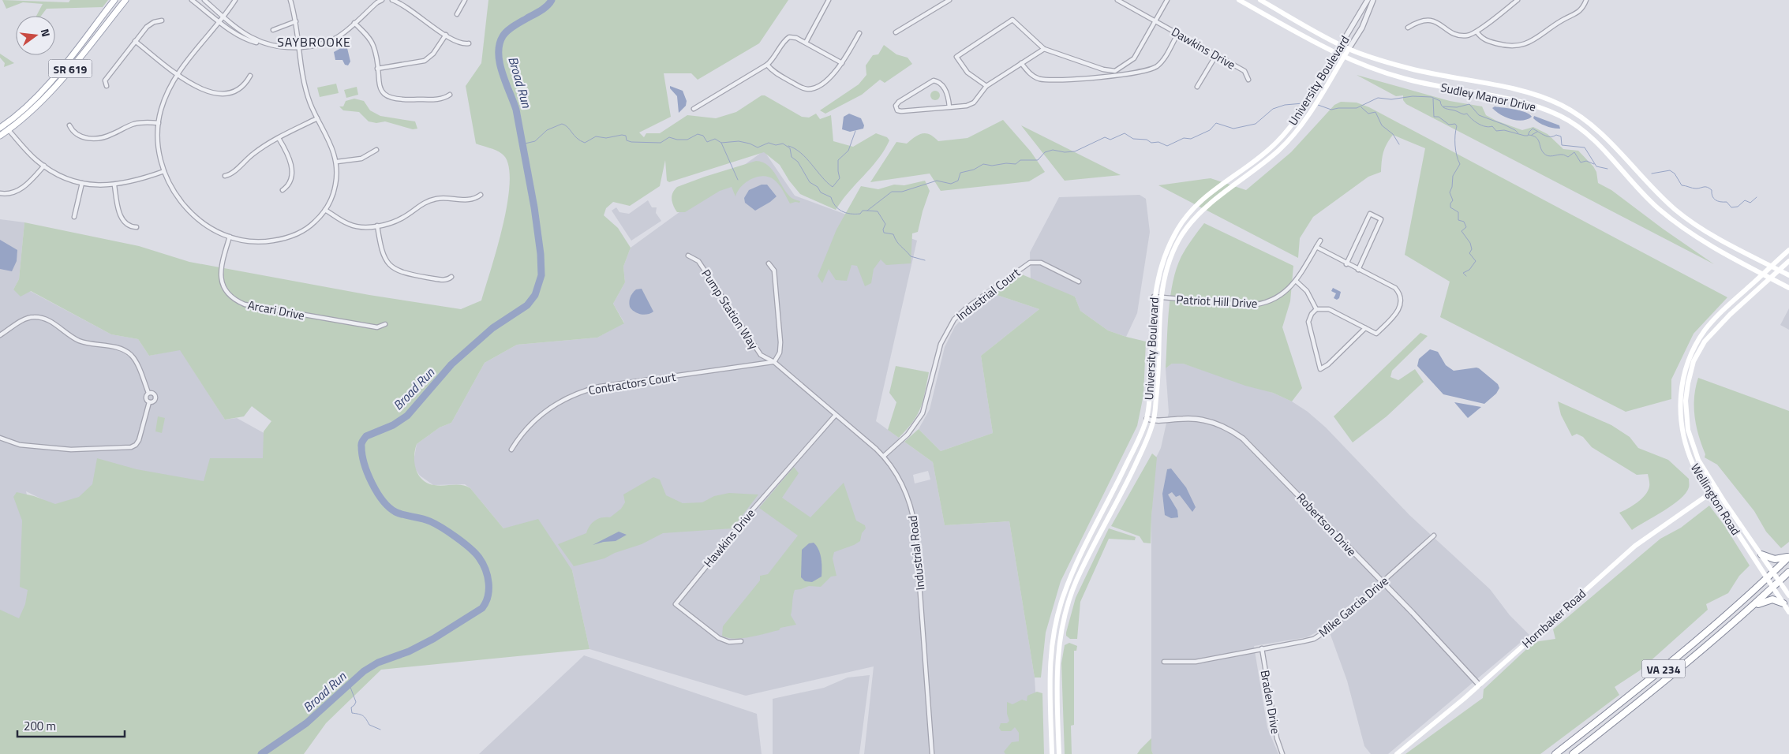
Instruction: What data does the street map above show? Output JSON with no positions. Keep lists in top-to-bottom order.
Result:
{
  "streets": {
    "highway": ["VA 234"],
    "main road": [
      "SR 619",
      "University Boulevard",
      "Sudley Manor Drive",
      "Wellington Road",
      "Hornbaker Road"
    ],
    "street": [
      "Dawkins Drive",
      "Industrial Court",
      "Patriot Hill Drive",
      "Pump Station Way",
      "Arcari Drive",
      "Contractors Court",
      "Robertson Drive",
      "Hawkins Drive",
      "Industrial Road",
      "Mike Garcia Drive",
      "Braden Drive"
    ]
  },
  "crossings": [
    ["University Boulevard", "Sudley Manor Drive"],
    ["University Boulevard", "Patriot Hill Drive"],
    ["University Boulevard", "Robertson Drive"],
    ["Sudley Manor Drive", "Wellington Road"],
    ["Industrial Court", "Industrial Road"],
    ["Pump Station Way", "Contractors Court"],
    ["Pump Station Way", "Industrial Road"],
    ["Contractors Court", "Industrial Road"],
    ["Wellington Road", "Hornbaker Road"],
    ["Wellington Road", "VA 234"],
    ["Robertson Drive", "Mike Garcia Drive"],
    ["Robertson Drive", "Hornbaker Road"],
    ["Hawkins Drive", "Industrial Road"],
    ["Mike Garcia Drive", "Braden Drive"]
  ],
  "districts": ["SAYBROOKE"],
  "water": ["Broad Run"],
  "scale_bar": "200 m",
  "north": "right"
}
